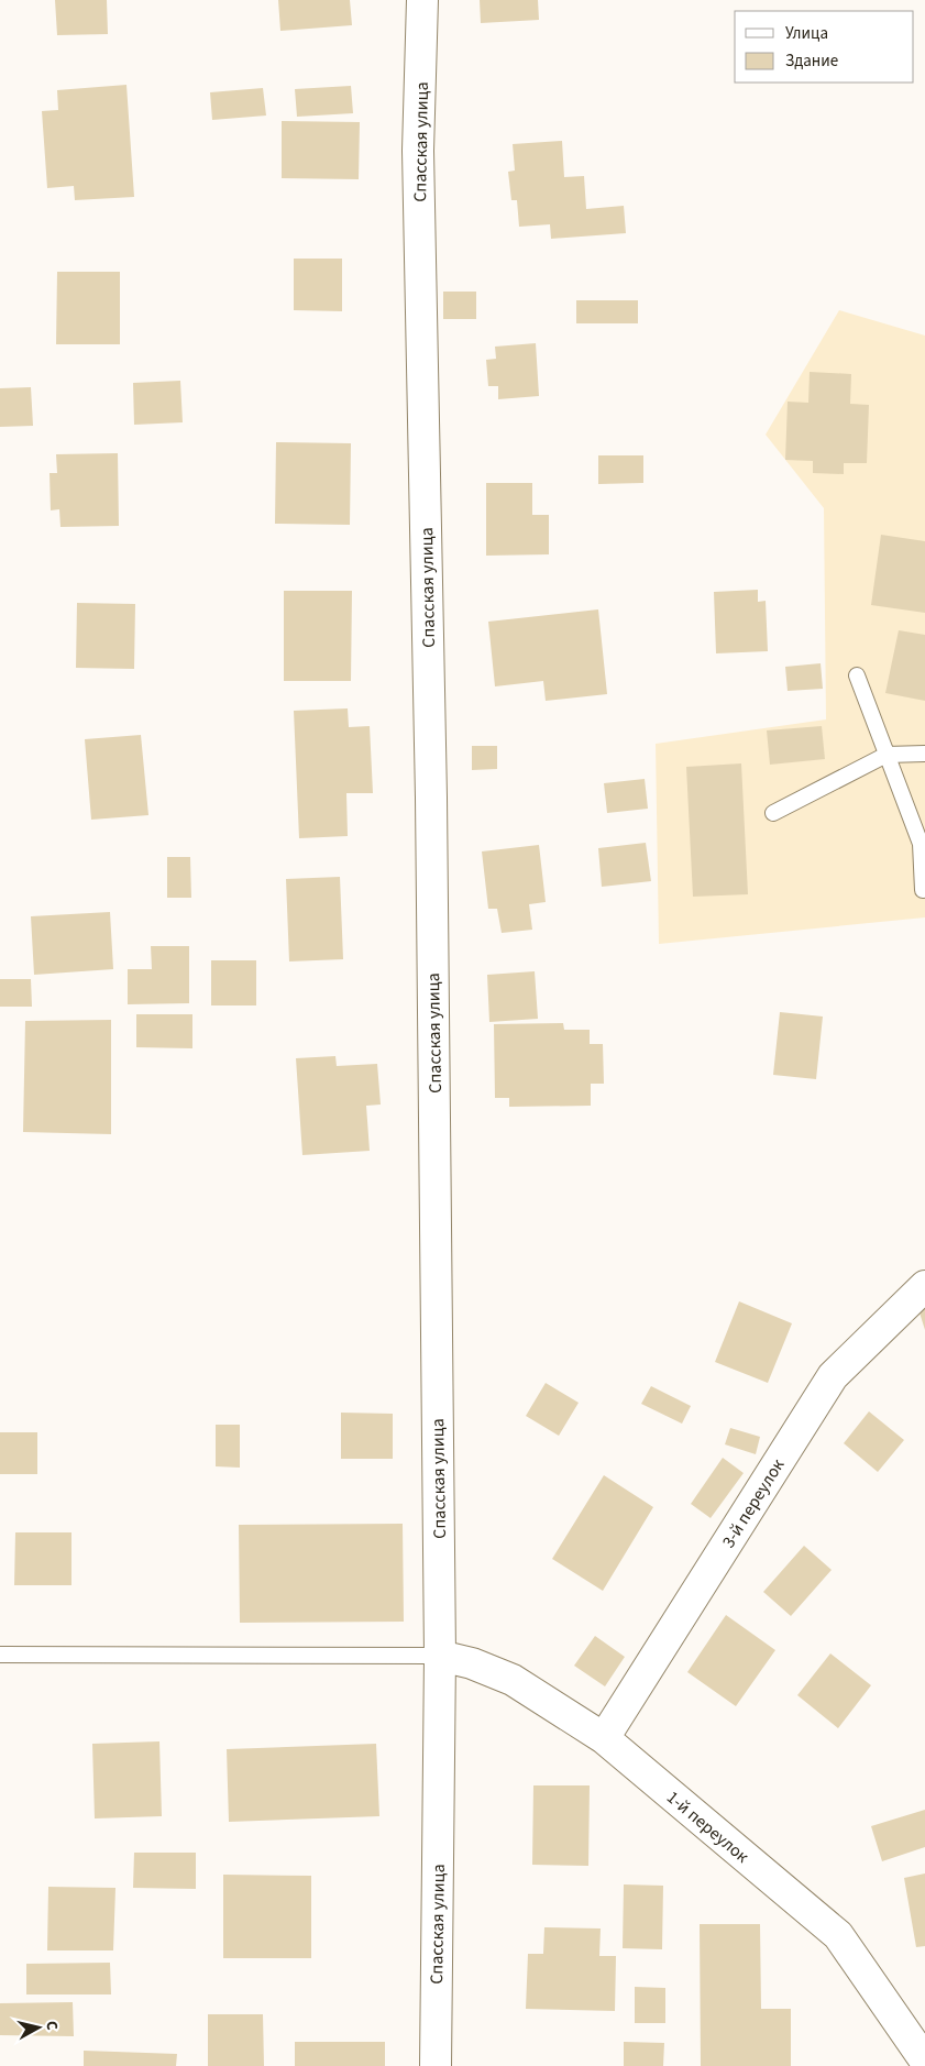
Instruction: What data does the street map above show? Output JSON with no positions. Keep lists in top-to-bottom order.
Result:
{
  "streets": {
    "street": ["Спасская улица", "3-й переулок", "1-й переулок"]
  },
  "crossings": [
    ["Спасская улица", "1-й переулок"],
    ["3-й переулок", "1-й переулок"]
  ],
  "legend": ["Улица", "Здание"],
  "north": "right"
}
